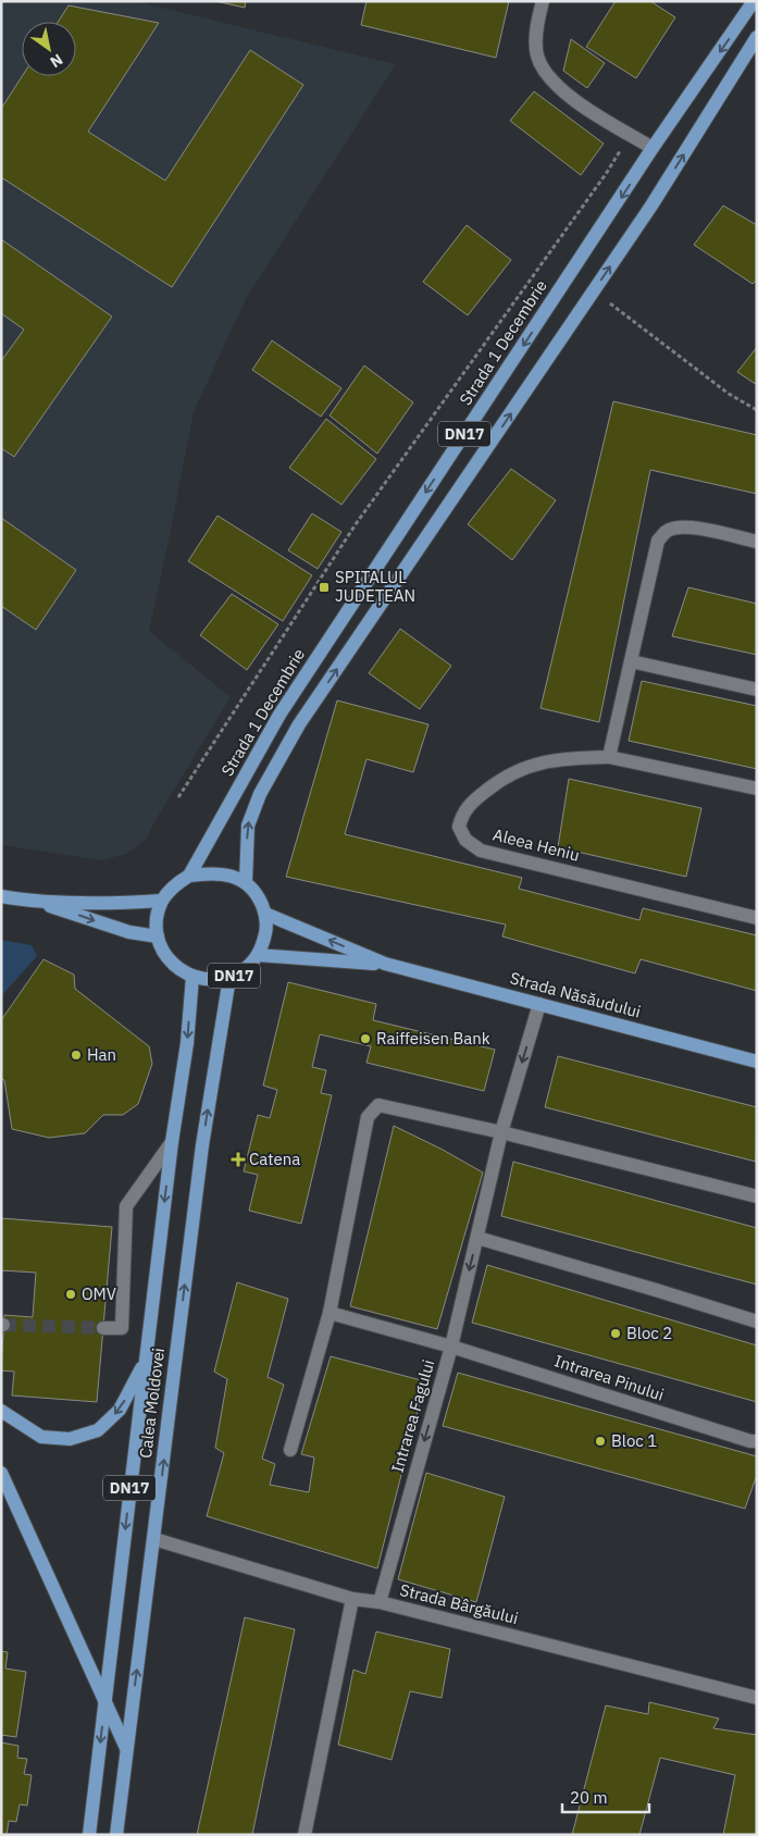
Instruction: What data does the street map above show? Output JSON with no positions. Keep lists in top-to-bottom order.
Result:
{
  "streets": {
    "main road": [
      "Strada 1 Decembrie",
      "DN17",
      "Strada Năsăudului",
      "Calea Moldovei"
    ],
    "street": [
      "Aleea Heniu",
      "Intrarea Pinului",
      "Intrarea Fagului",
      "Strada Bârgăului"
    ]
  },
  "crossings": [
    ["Strada 1 Decembrie", "DN17"],
    ["Strada 1 Decembrie", "Strada Năsăudului"],
    ["Strada 1 Decembrie", "Calea Moldovei"],
    ["DN17", "Strada Năsăudului"],
    ["DN17", "Calea Moldovei"],
    ["Strada Năsăudului", "Calea Moldovei"],
    ["Strada Năsăudului", "Intrarea Fagului"],
    ["Intrarea Pinului", "Intrarea Fagului"],
    ["Calea Moldovei", "Strada Bârgăului"],
    ["Intrarea Fagului", "Strada Bârgăului"]
  ],
  "one_way": ["Intrarea Fagului"],
  "places": {
    "transit": ["SPITALUL JUDEȚEAN"],
    "other": [
      "Raiffeisen Bank",
      "Han",
      "OMV",
      "Bloc 2",
      "Bloc 1"
    ],
    "health": ["Catena"]
  },
  "scale_bar": "20 m",
  "north": "bottom right"
}
